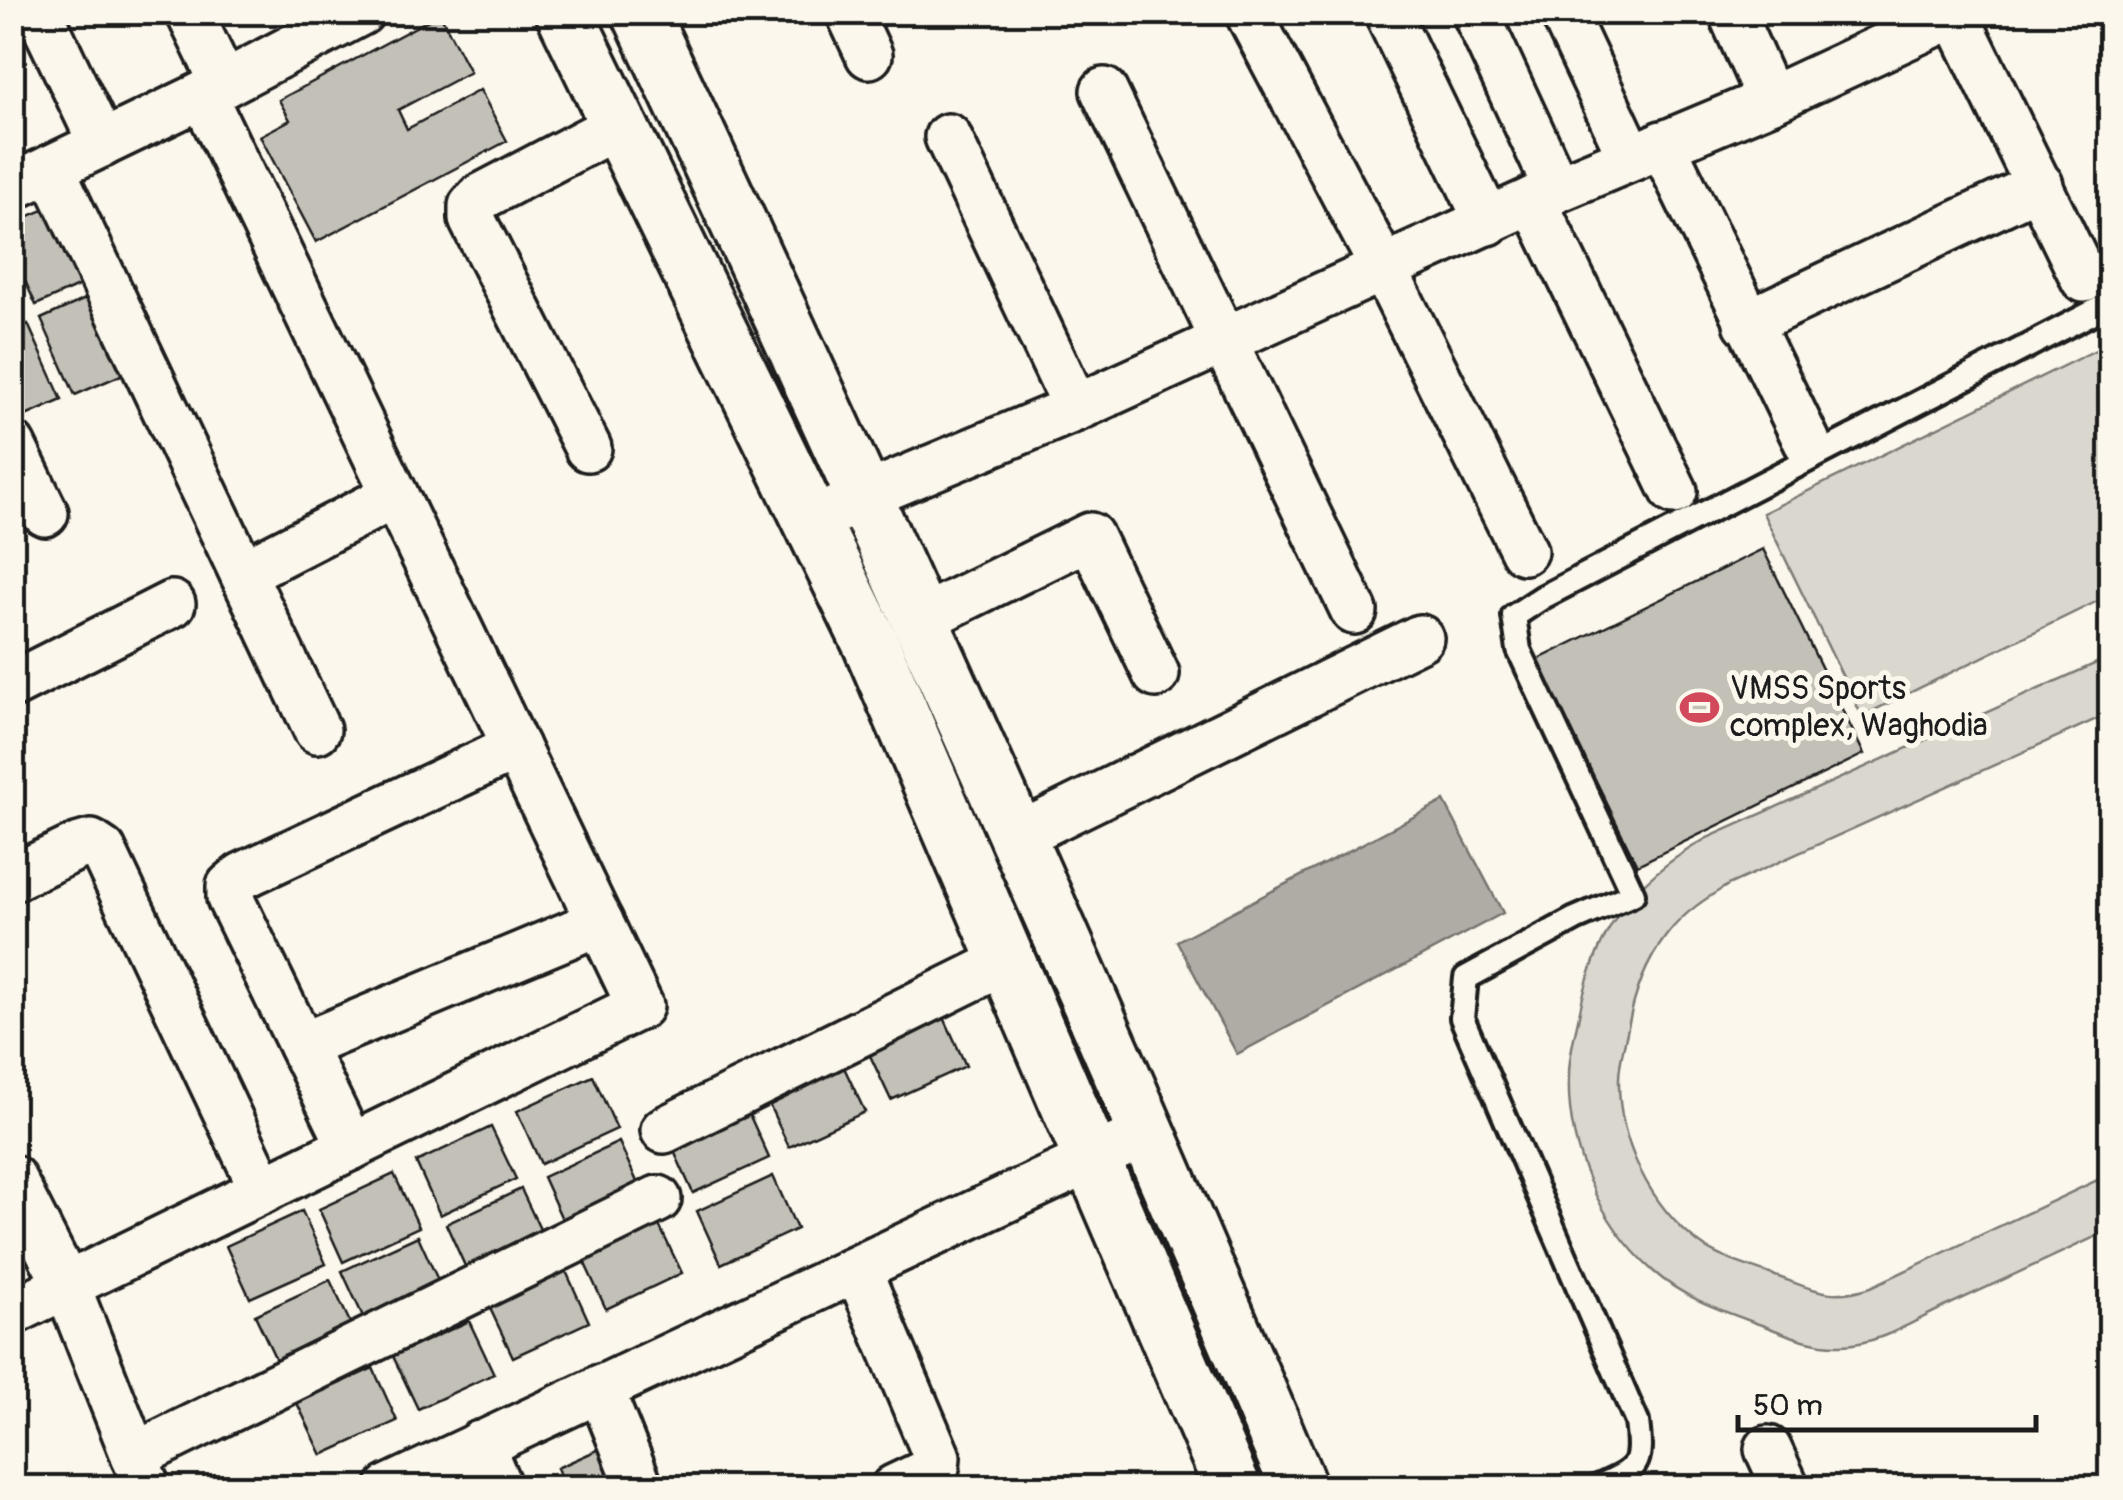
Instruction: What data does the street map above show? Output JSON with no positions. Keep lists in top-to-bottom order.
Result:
{
  "places": {
    "sports": ["VMSS Sports complex, Waghodia"]
  },
  "scale_bar": "50 m"
}
